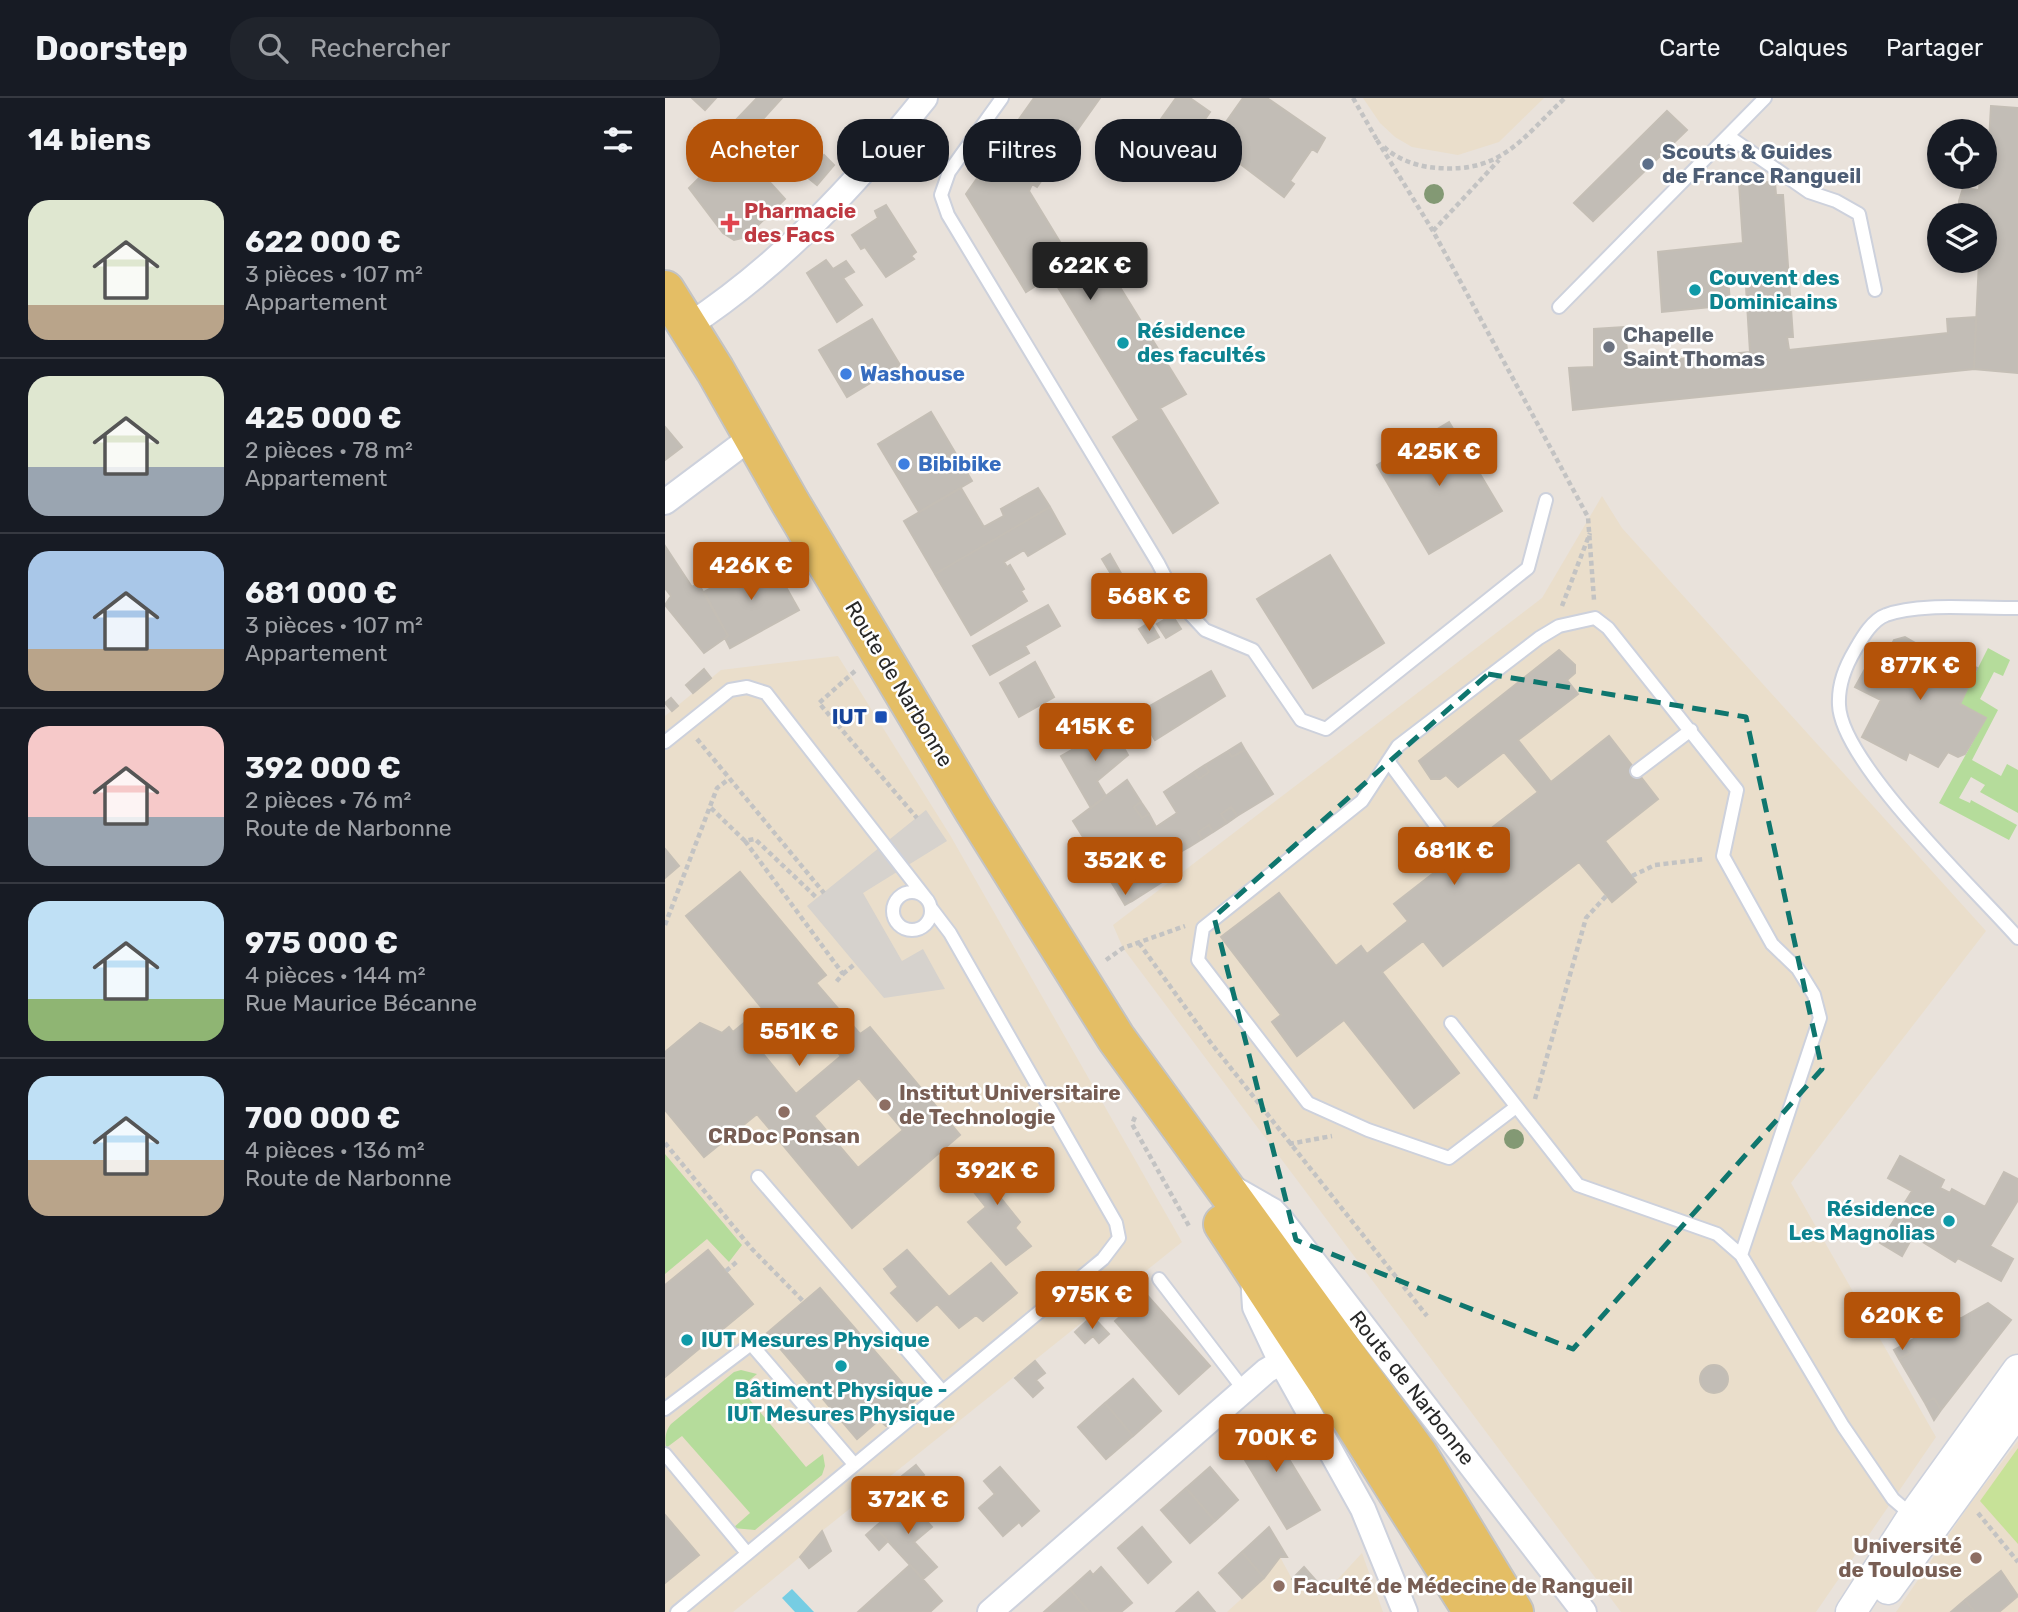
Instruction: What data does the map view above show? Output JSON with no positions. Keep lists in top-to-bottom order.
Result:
{
  "streets": {
    "main road": ["Route de Narbonne"]
  },
  "places": {
    "other": [
      "Scouts & Guides de France Rangueil",
      "Couvent des Dominicains",
      "Résidence des facultés",
      "Chapelle Saint Thomas",
      "Washouse",
      "Bibibike",
      "Institut Universitaire de Technologie",
      "CRDoc Ponsan",
      "Résidence Les Magnolias",
      "IUT Mesures Physique",
      "Bâtiment Physique - IUT Mesures Physique",
      "Université de Toulouse",
      "Faculté de Médecine de Rangueil"
    ],
    "health": ["Pharmacie des Facs"],
    "transit": ["IUT"]
  },
  "page": {
    "header": "Doorstep",
    "search": "Rechercher",
    "nav": ["Carte", "Calques", "Partager"],
    "heading": "14 biens",
    "chip": [
      "Acheter",
      "Louer",
      "Filtres",
      "Nouveau"
    ],
    "list": [
      {
        "name": "622 000 €",
        "note": "3 pièces · 107 m² · Appartement"
      },
      {
        "name": "425 000 €",
        "note": "2 pièces · 78 m² · Appartement"
      },
      {
        "name": "681 000 €",
        "note": "3 pièces · 107 m² · Appartement"
      },
      {
        "name": "392 000 €",
        "note": "2 pièces · 76 m² · Route de Narbonne"
      },
      {
        "name": "975 000 €",
        "note": "4 pièces · 144 m² · Rue Maurice Bécanne"
      },
      {
        "name": "700 000 €",
        "note": "4 pièces · 136 m² · Route de Narbonne"
      }
    ],
    "price": [
      "622K €",
      "425K €",
      "426K €",
      "568K €",
      "877K €",
      "415K €",
      "681K €",
      "352K €",
      "551K €",
      "392K €",
      "975K €",
      "620K €",
      "700K €",
      "372K €"
    ]
  }
}
